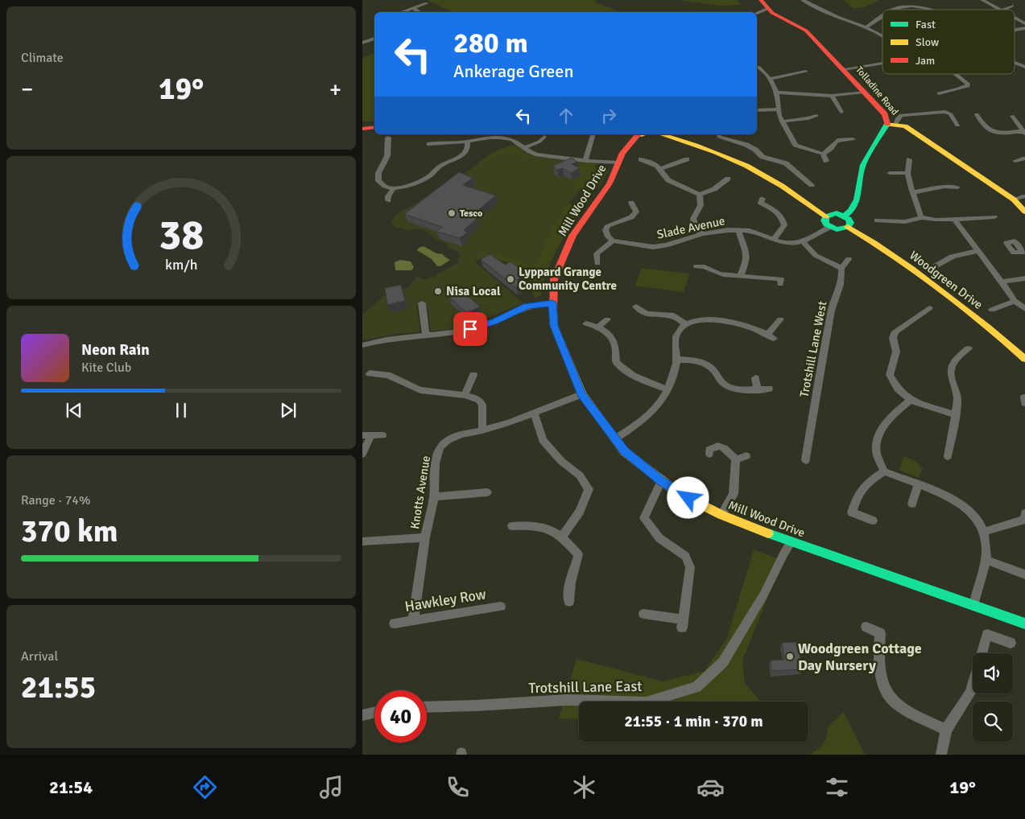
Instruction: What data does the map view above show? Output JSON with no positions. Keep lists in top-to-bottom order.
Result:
{
  "streets": {
    "main road": ["Tolladine Road", "Mill Wood Drive", "Woodgreen Drive"],
    "street": [
      "Slade Avenue",
      "Trotshill Lane West",
      "Knotts Avenue",
      "Hawkley Row",
      "Trotshill Lane East"
    ]
  },
  "crossings": [
    ["Mill Wood Drive", "Knotts Avenue"],
    ["Mill Wood Drive", "Trotshill Lane East"],
    ["Slade Avenue", "Woodgreen Drive"],
    ["Knotts Avenue", "Hawkley Row"]
  ],
  "places": [
    "Tesco",
    "Lyppard Grange Community Centre",
    "Nisa Local",
    "Woodgreen Cottage Day Nursery"
  ],
  "legend": ["Fast", "Slow", "Jam"],
  "page": {
    "tile": [
      "Climate",
      ["Range · 74%", "370 km"],
      ["Arrival", "21:55"]
    ],
    "turn": ["280 m", "Ankerage Green"],
    "heat": ["−", "19°", "+"],
    "song": ["Neon Rain", "Kite Club"],
    "limit": "40",
    "trip": "21:55 · 1 min · 370 m",
    "tabs": ["21:54", "19°"],
    "gauge": ["38", "km/h"]
  }
}
